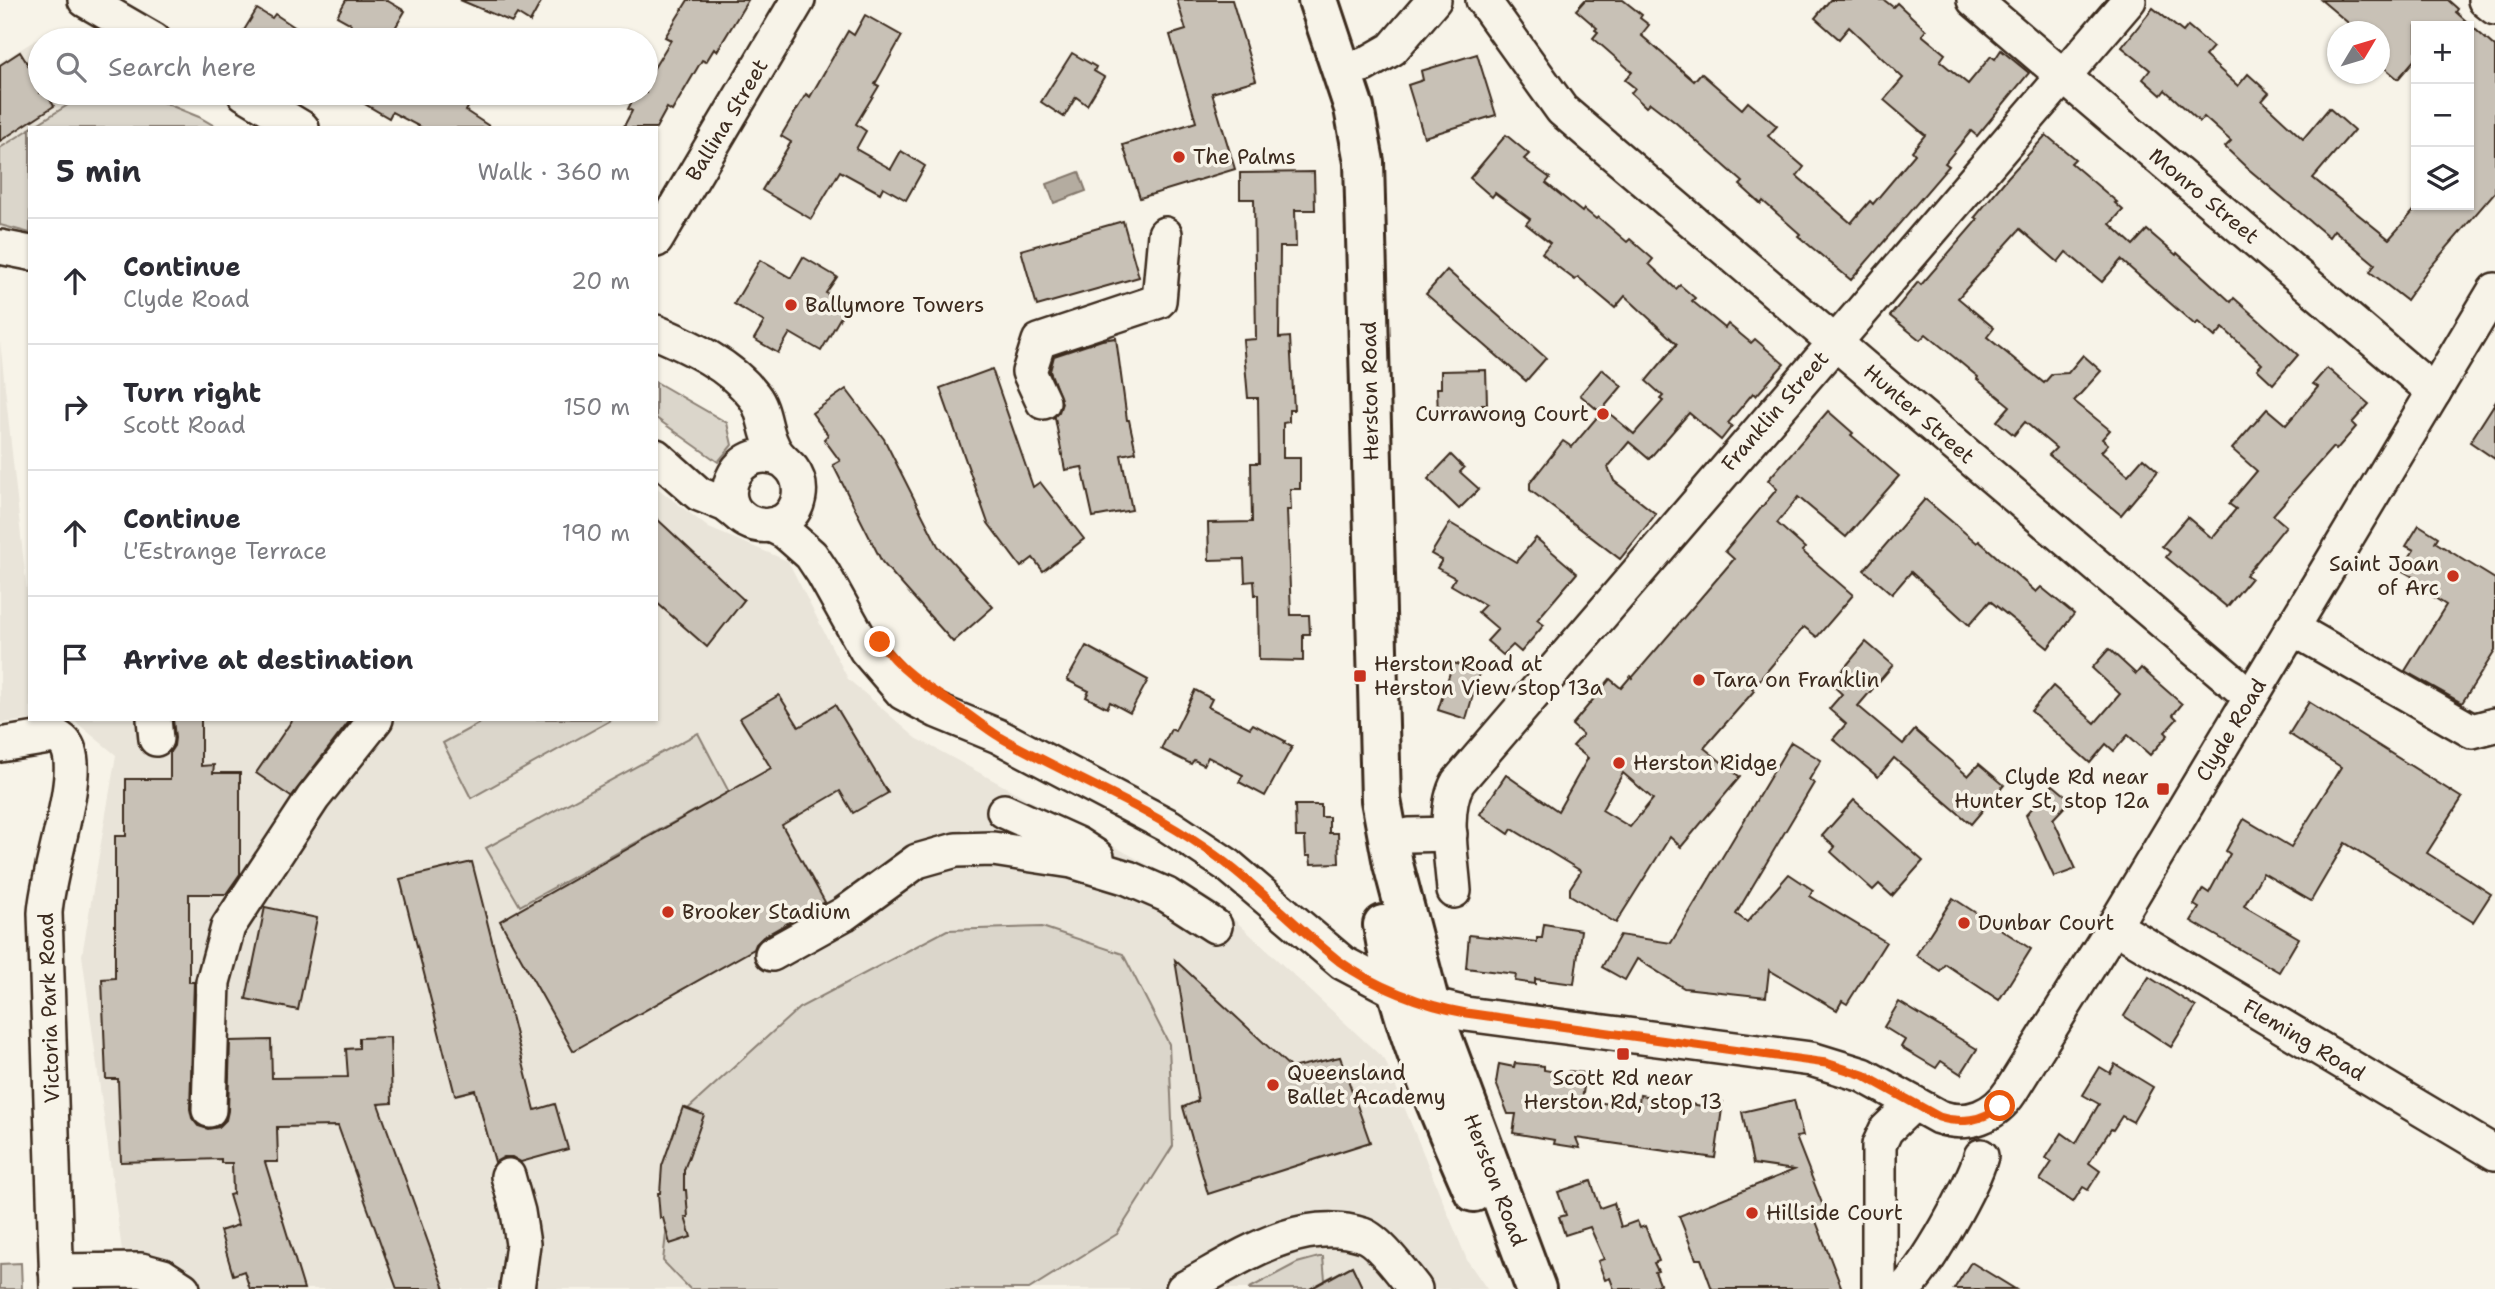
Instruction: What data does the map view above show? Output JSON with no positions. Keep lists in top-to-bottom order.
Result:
{
  "streets": {
    "main road": ["Herston Road"],
    "street": [
      "Ballina Street",
      "Monro Street",
      "Franklin Street",
      "Hunter Street",
      "Clyde Road",
      "Victoria Park Road",
      "Fleming Road"
    ]
  },
  "crossings": [
    ["Monro Street", "Franklin Street"],
    ["Monro Street", "Clyde Road"],
    ["Herston Road", "Clyde Road"],
    ["Franklin Street", "Hunter Street"],
    ["Hunter Street", "Clyde Road"],
    ["Clyde Road", "Fleming Road"]
  ],
  "places": {
    "other": [
      "The Palms",
      "Ballymore Towers",
      "Currawong Court",
      "Saint Joan of Arc",
      "Tara on Franklin",
      "Herston Ridge",
      "Brooker Stadium",
      "Dunbar Court",
      "Queensland Ballet Academy",
      "Hillside Court"
    ],
    "transit": ["Herston Road at Herston View stop 13a", "Clyde Rd near Hunter St, stop 12a", "Scott Rd near Herston Rd, stop 13"]
  },
  "north": "top right",
  "page": {
    "map_buttons": ["+", "−"],
    "search": "Search here",
    "heading": ["5 min", "Walk · 360 m"],
    "list": [
      ["Continue", "Clyde Road", "20 m"],
      ["Turn right", "Scott Road", "150 m"],
      ["Continue", "L'Estrange Terrace", "190 m"],
      "Arrive at destination"
    ]
  }
}
